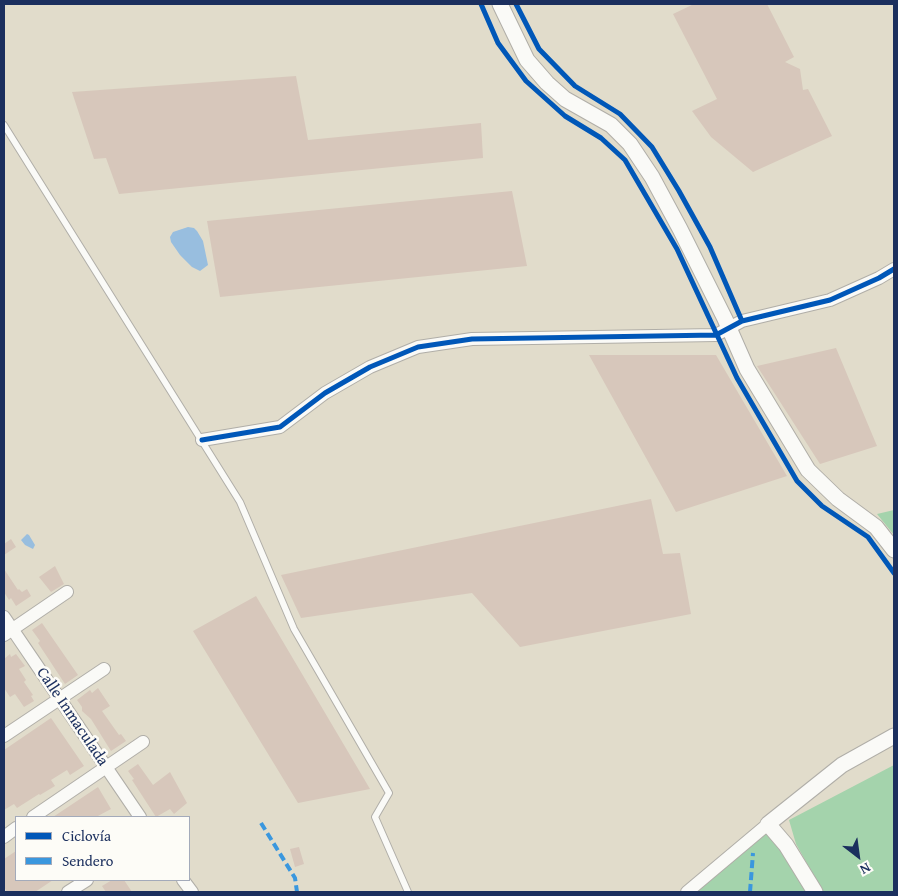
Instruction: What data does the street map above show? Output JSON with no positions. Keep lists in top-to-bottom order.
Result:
{
  "streets": {
    "street": ["Calle Inmaculada"]
  },
  "legend": ["Ciclovía", "Sendero"],
  "north": "bottom right"
}
